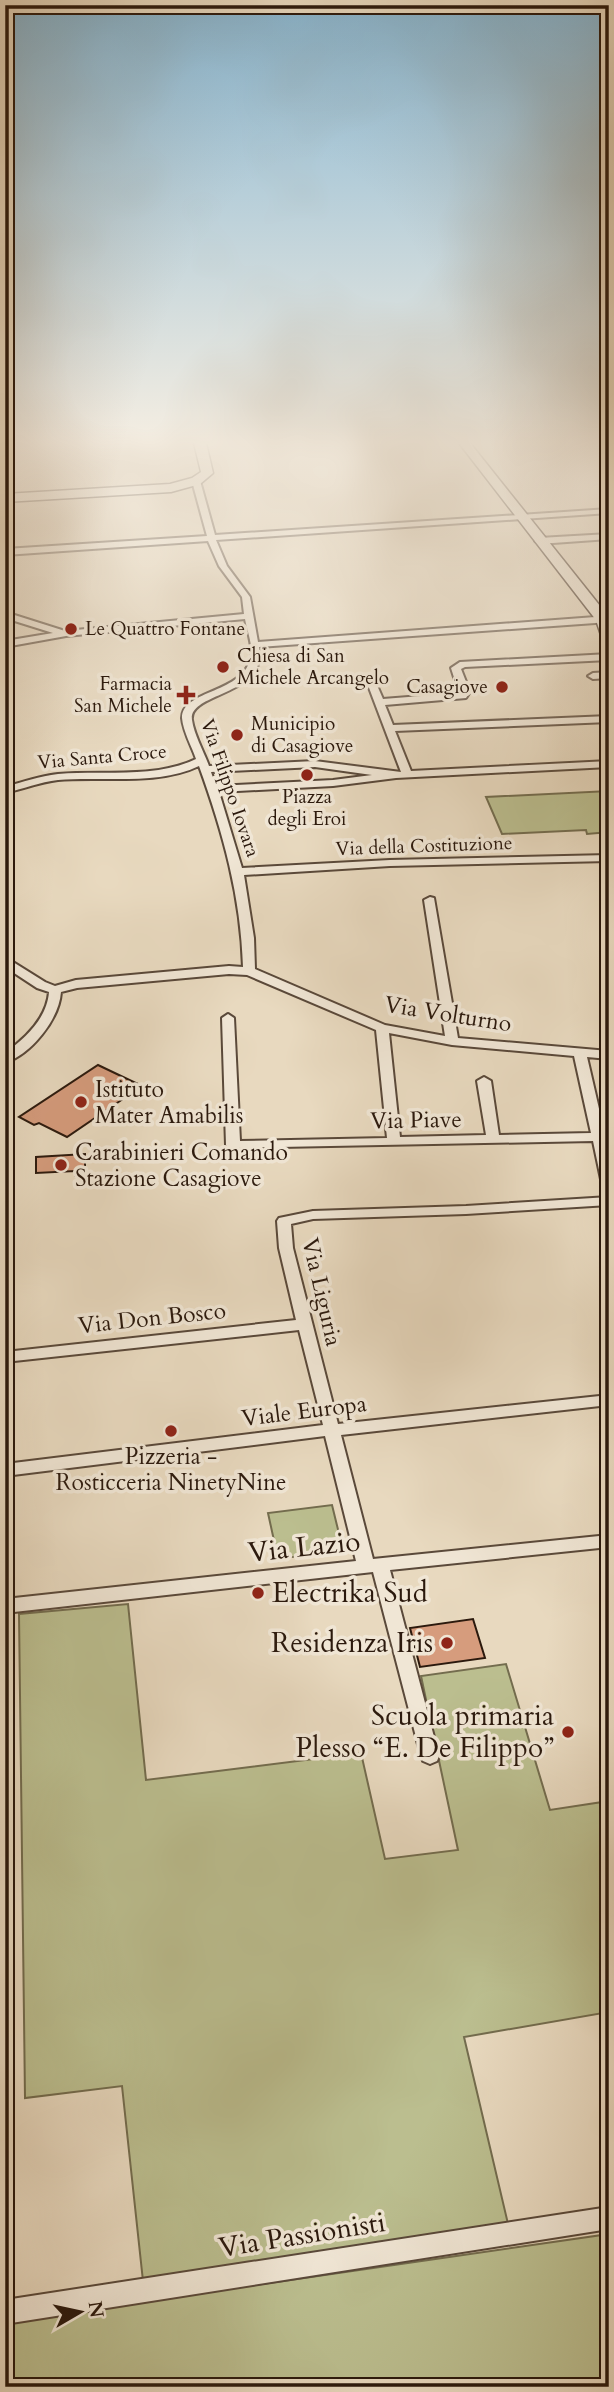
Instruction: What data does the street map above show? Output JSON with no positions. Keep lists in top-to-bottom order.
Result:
{
  "streets": {
    "street": [
      "Via Santa Croce",
      "Via Filippo Iovara",
      "Via della Costituzione",
      "Via Volturno",
      "Via Piave",
      "Via Liguria",
      "Via Don Bosco",
      "Viale Europa",
      "Via Lazio",
      "Via Passionisti"
    ]
  },
  "crossings": [
    ["Via Santa Croce", "Via Filippo Iovara"],
    ["Via Filippo Iovara", "Via della Costituzione"],
    ["Via Filippo Iovara", "Via Volturno"],
    ["Via Liguria", "Via Don Bosco"],
    ["Via Liguria", "Viale Europa"],
    ["Via Liguria", "Via Lazio"]
  ],
  "places": {
    "other": [
      "Le Quattro Fontane",
      "Chiesa di San Michele Arcangelo",
      "Casagiove",
      "Municipio di Casagiove",
      "Piazza degli Eroi",
      "Istituto Mater Amabilis",
      "Carabinieri Comando Stazione Casagiove",
      "Pizzeria - Rosticceria NinetyNine",
      "Electrika Sud",
      "Residenza Iris",
      "Scuola primaria Plesso “E. De Filippo”"
    ],
    "health": ["Farmacia San Michele"]
  },
  "north": "right"
}
